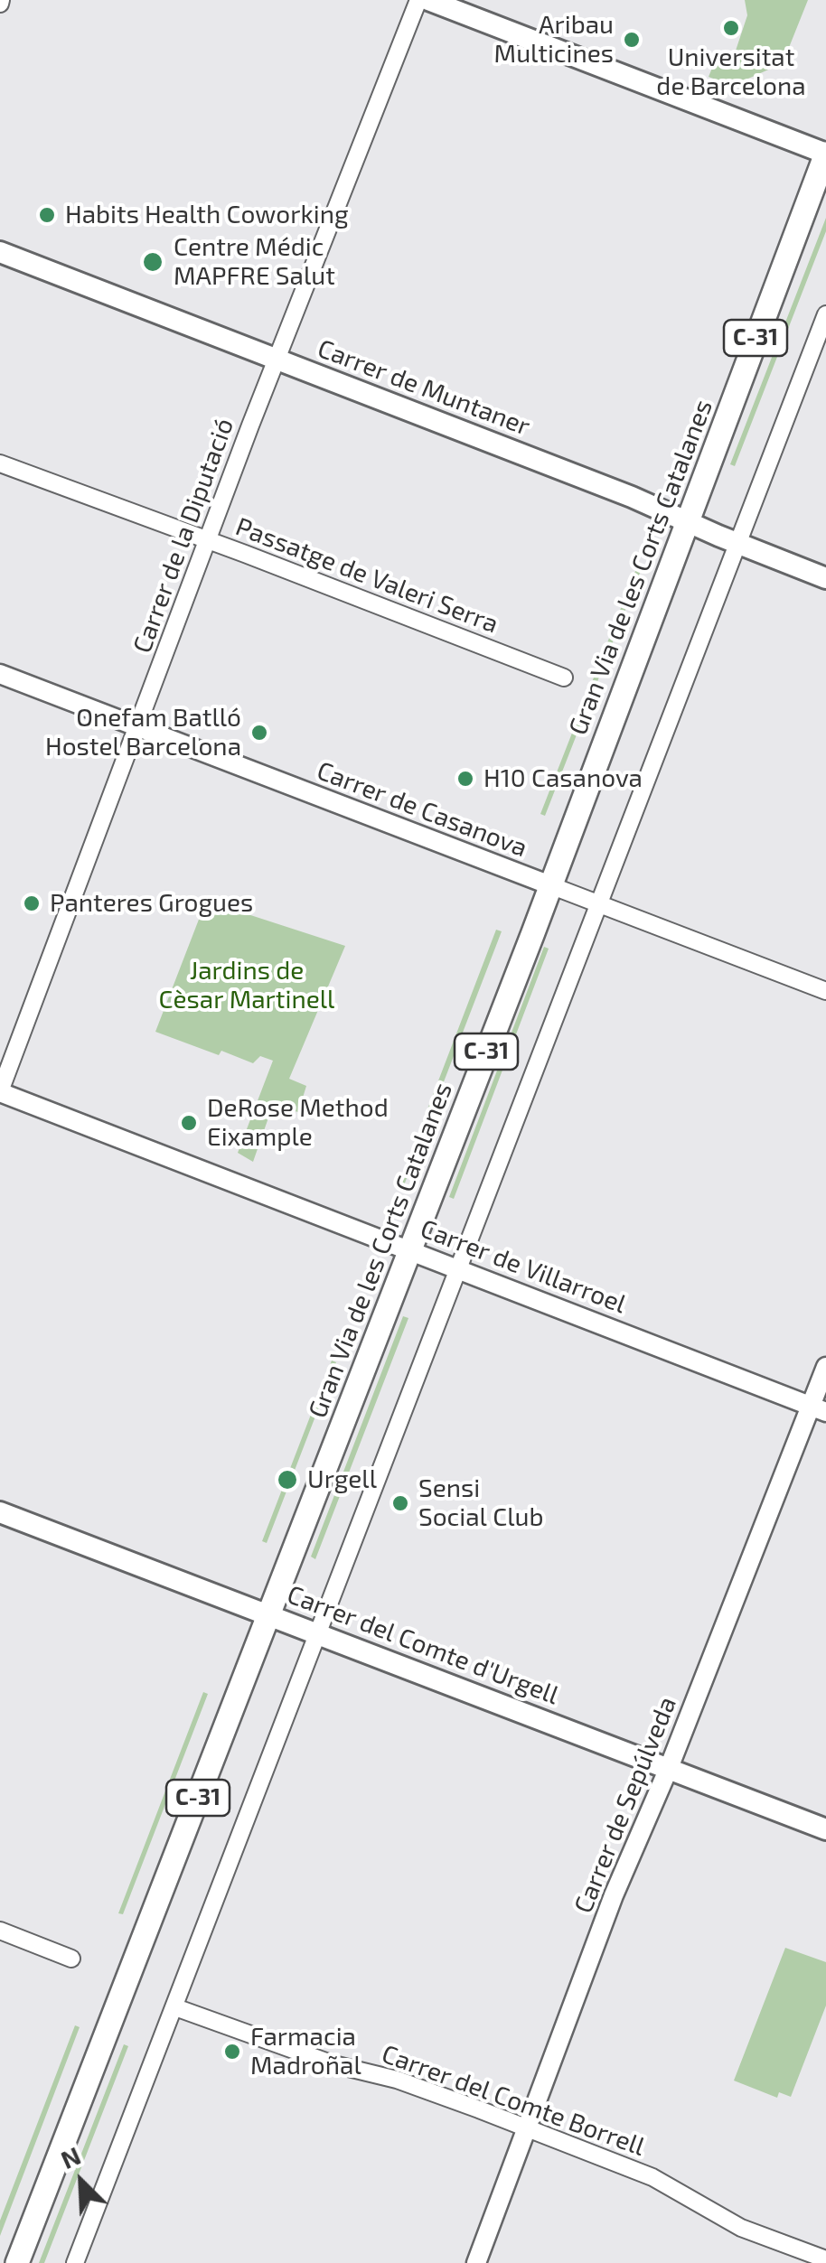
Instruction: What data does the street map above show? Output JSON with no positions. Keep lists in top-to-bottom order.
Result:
{
  "streets": {
    "main road": [
      "C-31",
      "Carrer de Muntaner",
      "Gran Via de les Corts Catalanes",
      "Carrer del Comte d'Urgell"
    ],
    "street": [
      "Carrer de la Diputació",
      "Passatge de Valeri Serra",
      "Carrer de Casanova",
      "Carrer de Villarroel",
      "Carrer de Sepúlveda",
      "Carrer del Comte Borrell"
    ]
  },
  "crossings": [
    ["Carrer de Muntaner", "Carrer de la Diputació"],
    ["Carrer de Muntaner", "Gran Via de les Corts Catalanes"],
    ["Carrer de la Diputació", "Passatge de Valeri Serra"],
    ["Carrer de la Diputació", "Carrer de Casanova"],
    ["Carrer de la Diputació", "Carrer de Villarroel"],
    ["Gran Via de les Corts Catalanes", "Carrer de Casanova"],
    ["Gran Via de les Corts Catalanes", "Carrer de Villarroel"],
    ["Gran Via de les Corts Catalanes", "Carrer del Comte d'Urgell"],
    ["Carrer de Villarroel", "Carrer de Sepúlveda"],
    ["Carrer del Comte d'Urgell", "Carrer de Sepúlveda"],
    ["Carrer de Sepúlveda", "Carrer del Comte Borrell"]
  ],
  "parks": ["Jardins de Cèsar Martinell"],
  "places": [
    "Universitat de Barcelona",
    "Aribau Multicines",
    "Habits Health Coworking",
    "Centre Médic MAPFRE Salut",
    "Onefam Batlló Hostel Barcelona",
    "H10 Casanova",
    "Panteres Grogues",
    "DeRose Method Eixample",
    "Urgell",
    "Sensi Social Club",
    "Farmacia Madroñal"
  ],
  "north": "top left"
}
